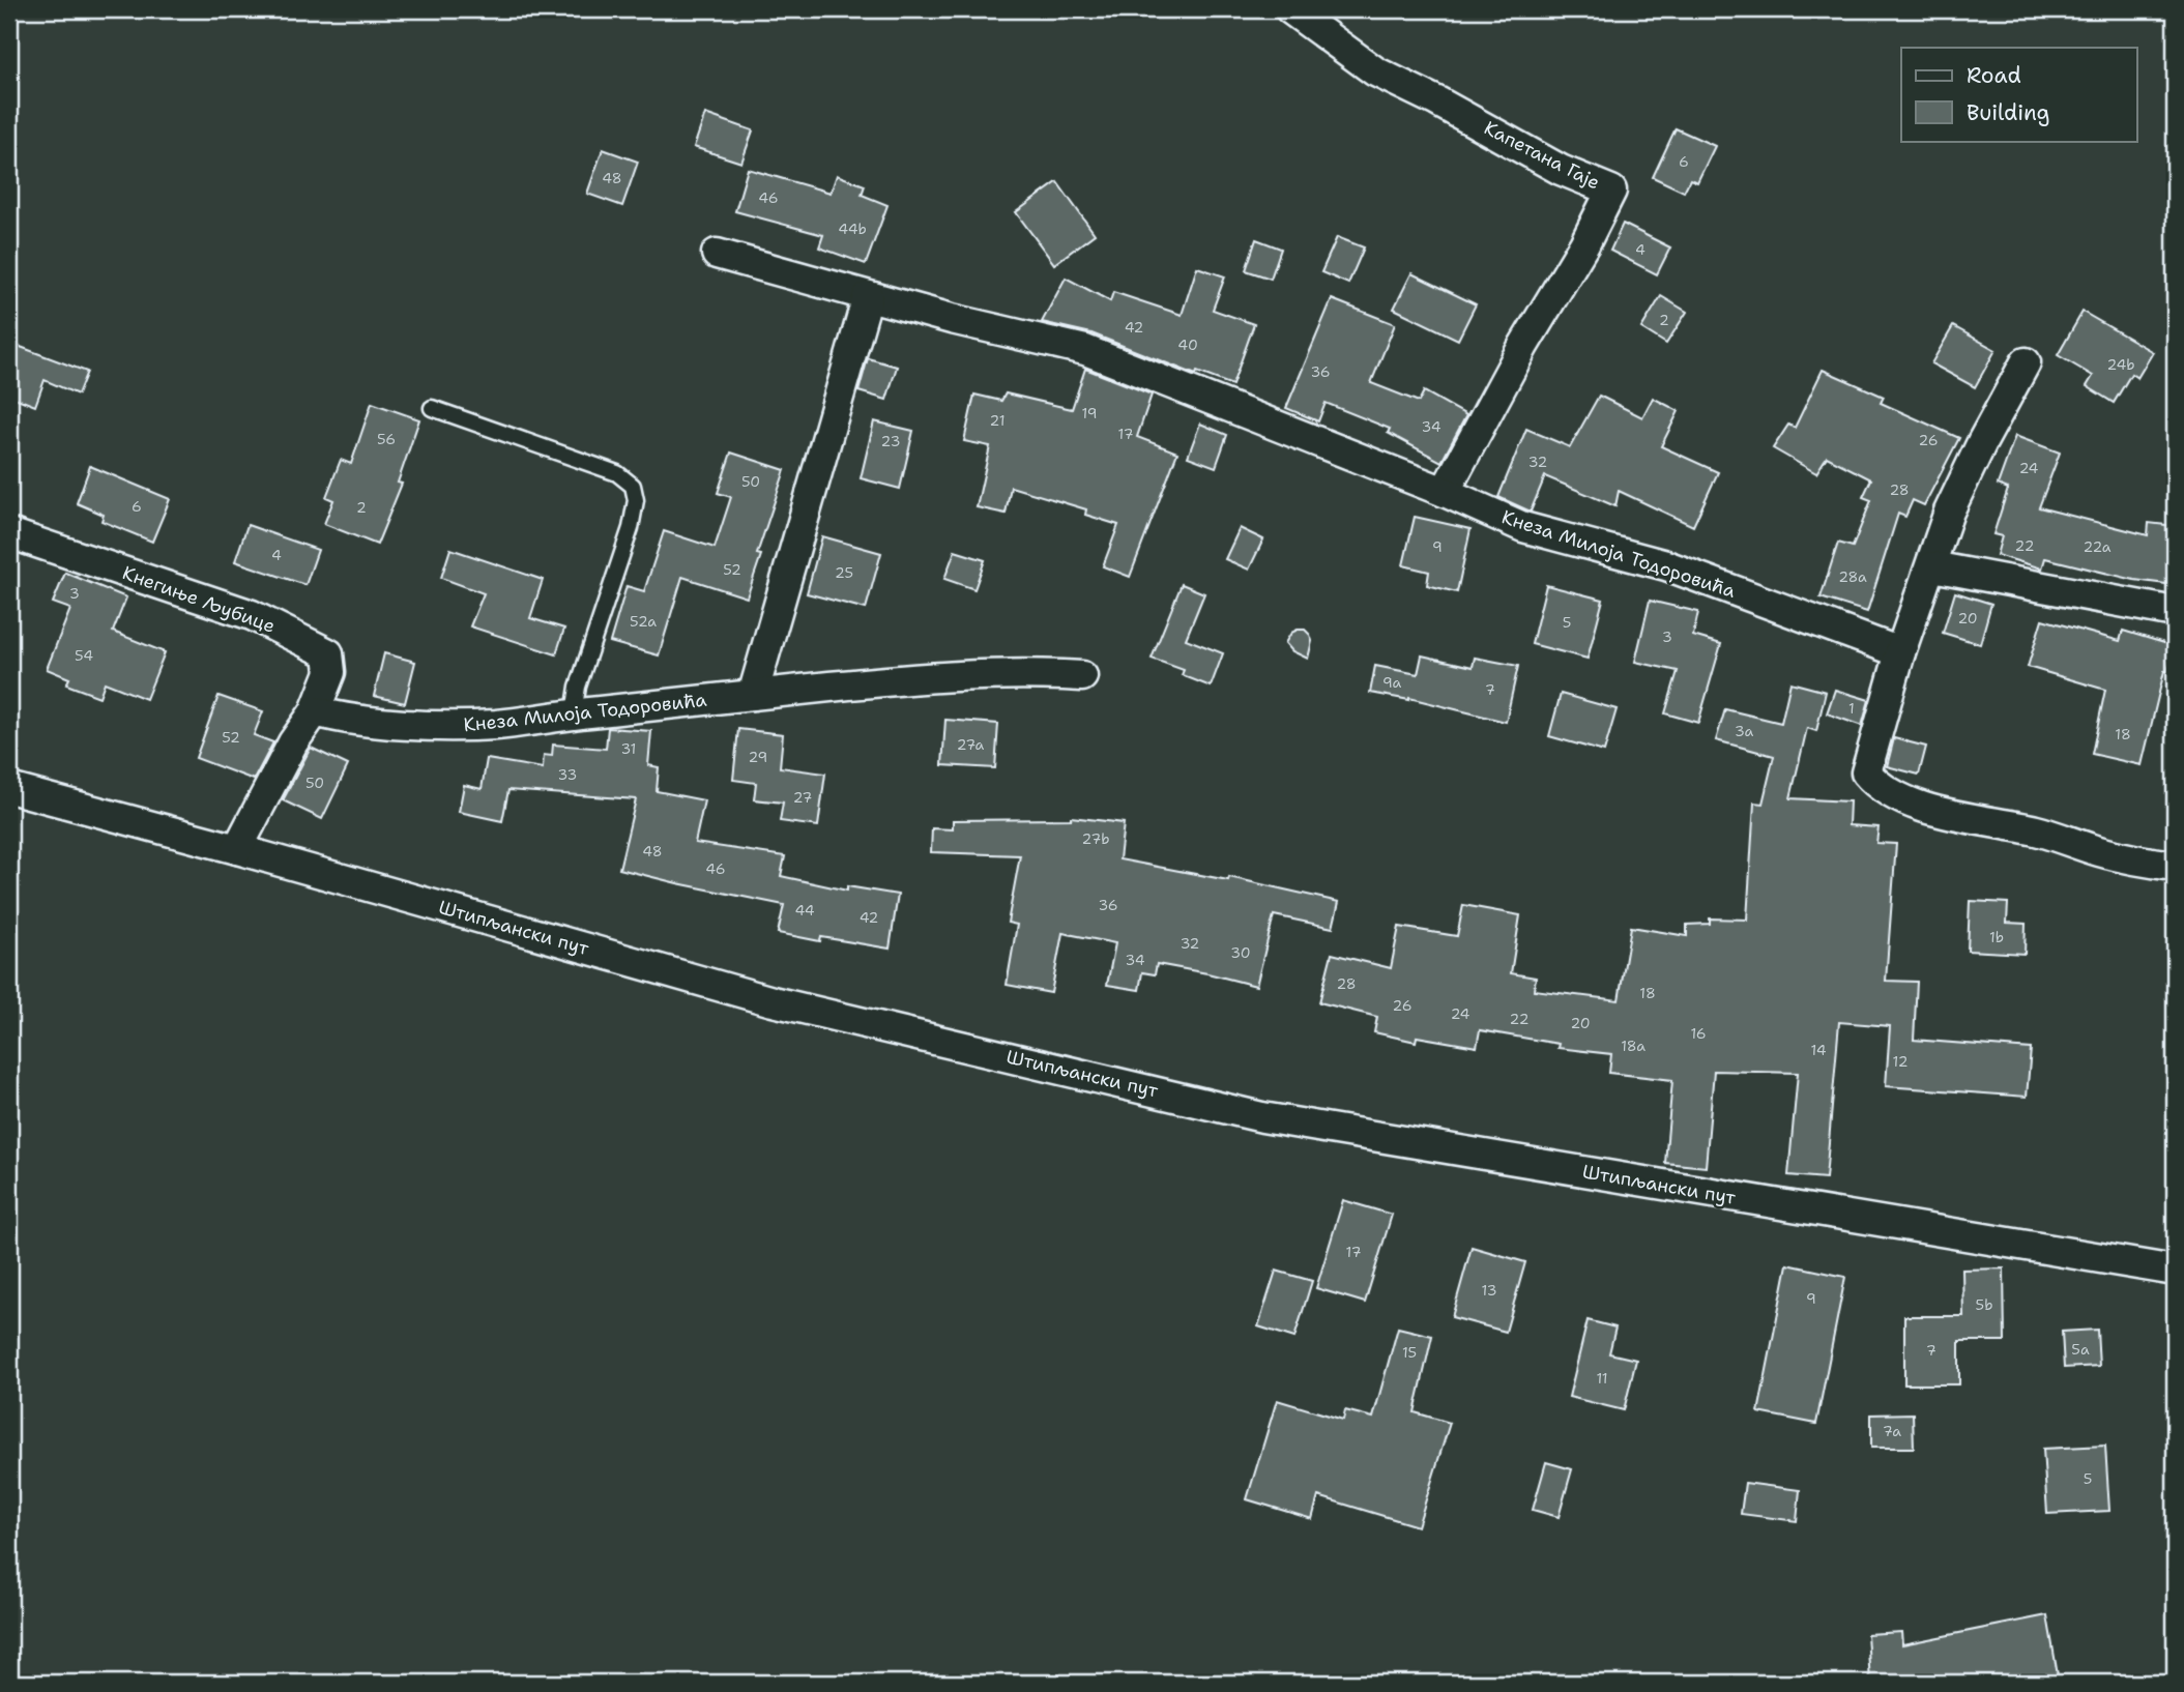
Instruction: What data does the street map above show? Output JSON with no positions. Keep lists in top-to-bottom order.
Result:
{
  "streets": {
    "street": [
      "Капетана Гаје",
      "Кнеза Милоја Тодоровића",
      "Кнегиње Љубице",
      "Штипљански пут"
    ]
  },
  "crossings": [
    ["Капетана Гаје", "Кнеза Милоја Тодоровића"],
    ["Кнеза Милоја Тодоровића", "Кнегиње Љубице"]
  ],
  "house_numbers": [
    "6",
    "48",
    "46",
    "44b",
    "4",
    "2",
    "42",
    "40",
    "24b",
    "36",
    "19",
    "21",
    "34",
    "17",
    "56",
    "26",
    "23",
    "32",
    "24",
    "50",
    "28",
    "6",
    "2",
    "22",
    "9",
    "22a",
    "4",
    "52",
    "25",
    "28a",
    "3",
    "20",
    "52a",
    "5",
    "3",
    "54",
    "9a",
    "7",
    "1",
    "3a",
    "18",
    "52",
    "27a",
    "31",
    "29",
    "33",
    "50",
    "27",
    "27b",
    "48",
    "46",
    "36",
    "44",
    "42",
    "1b",
    "32",
    "30",
    "34",
    "28",
    "18",
    "26",
    "24",
    "22",
    "20",
    "16",
    "18a",
    "14",
    "12",
    "17",
    "13",
    "9",
    "5b",
    "5a",
    "7",
    "15",
    "11",
    "7a",
    "5"
  ],
  "legend": ["Road", "Building"]
}
